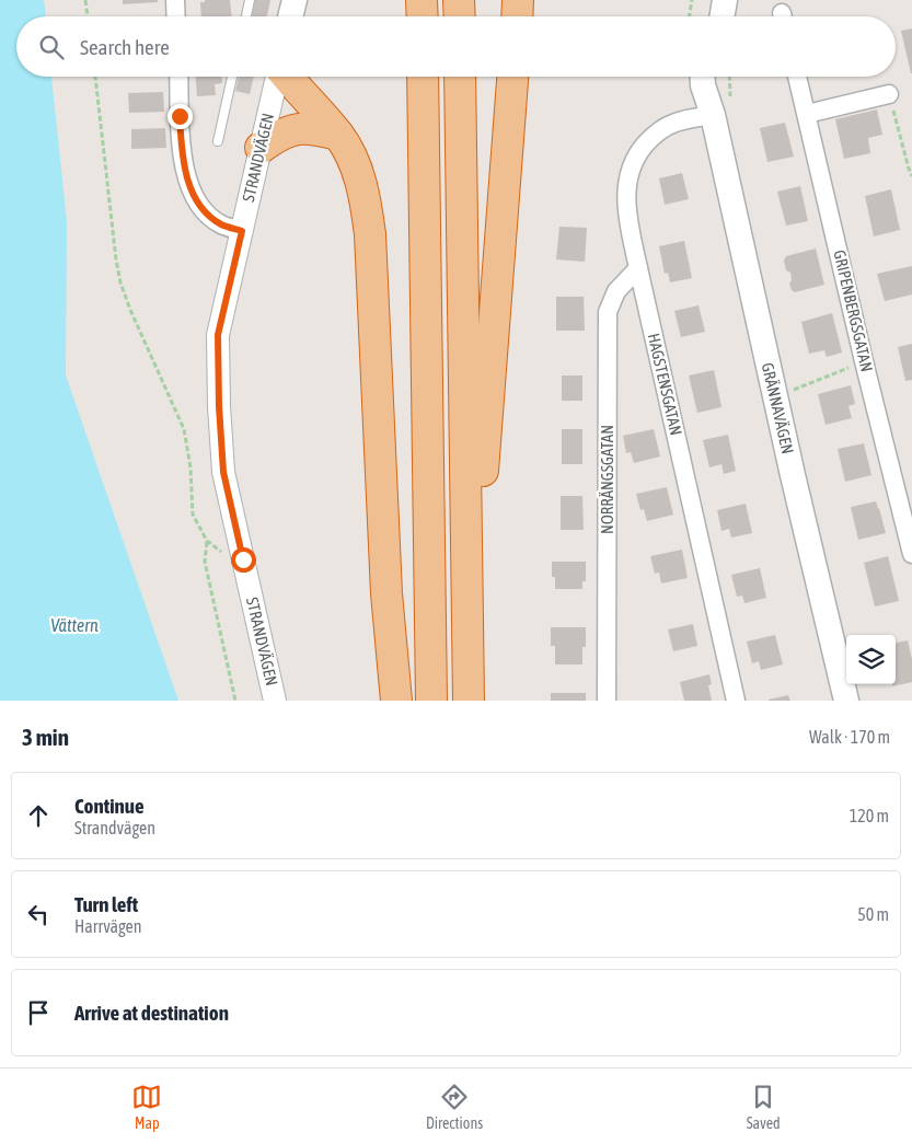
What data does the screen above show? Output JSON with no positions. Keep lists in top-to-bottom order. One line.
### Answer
{"streets":{"main road":["GRÄNNAVÄGEN"],"street":["STRANDVÄGEN","GRIPENBERGSGATAN","HAGSTENSGATAN","NORRÄNGSGATAN"]},"crossings":[["HAGSTENSGATAN","GRÄNNAVÄGEN"],["HAGSTENSGATAN","NORRÄNGSGATAN"]],"water":["Vättern"],"page":{"search":"Search here","heading":["3 min","Walk · 170 m"],"list":[["Continue","Strandvägen","120 m"],["Turn left","Harrvägen","50 m"],"Arrive at destination"],"nav":["Map","Directions","Saved"]}}
